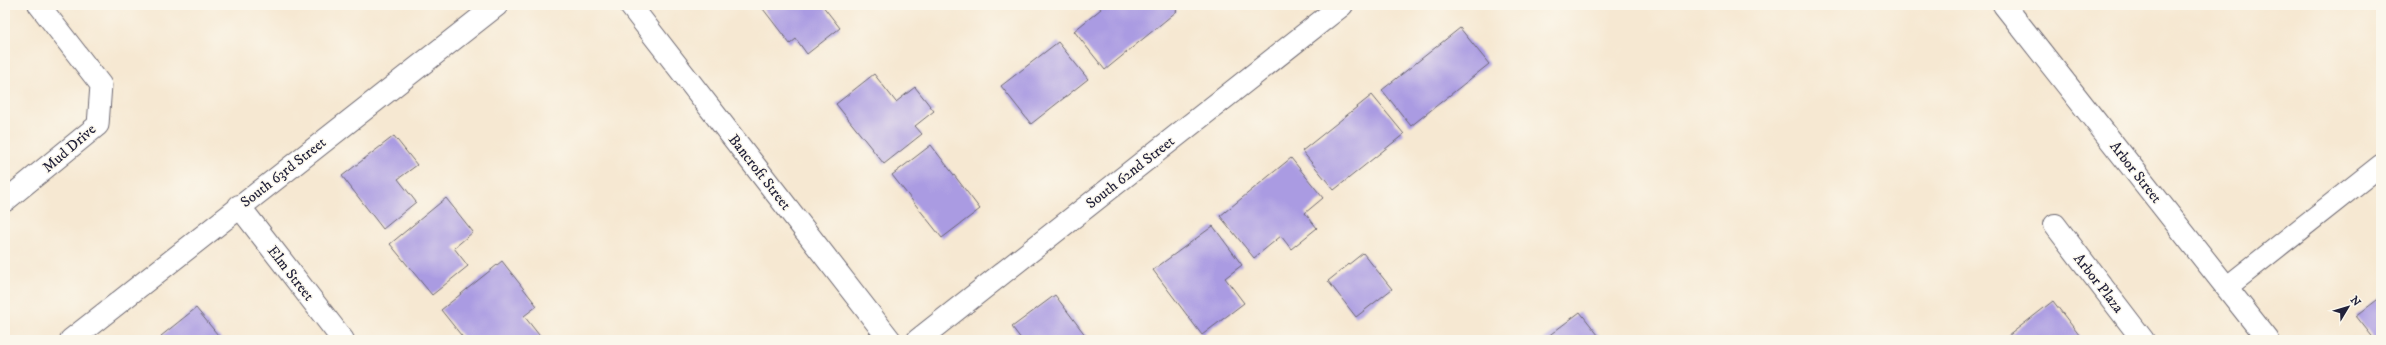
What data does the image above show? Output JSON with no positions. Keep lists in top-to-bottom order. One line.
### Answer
{"streets":{"street":["South 63rd Street","Bancroft Street","South 62nd Street","Arbor Street","Elm Street","Arbor Plaza"],"lane":["Mud Drive"]},"crossings":[["South 63rd Street","Elm Street"]],"north":"top right"}
